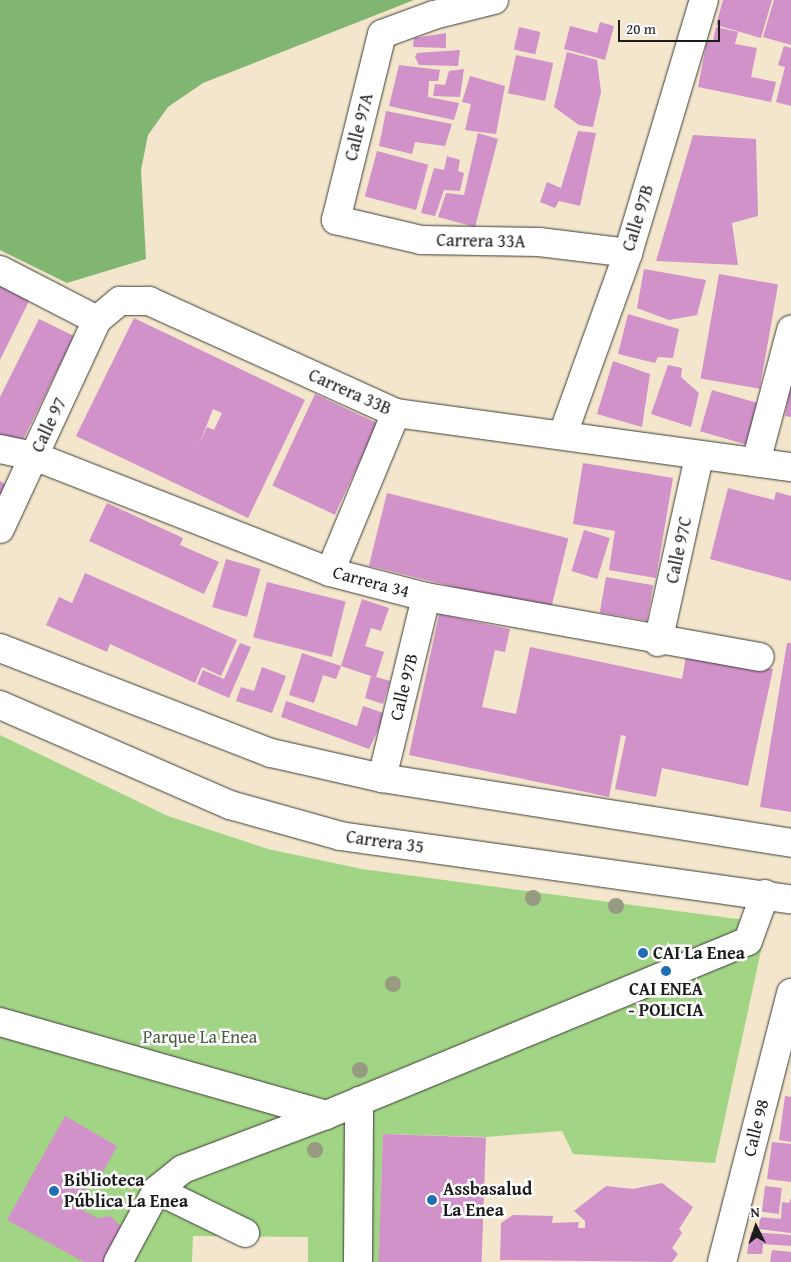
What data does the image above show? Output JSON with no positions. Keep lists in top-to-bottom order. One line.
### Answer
{"streets":{"street":["Calle 97A","Calle 97B","Carrera 33A","Carrera 33B","Calle 97","Calle 97C","Carrera 34","Carrera 35","Calle 98"]},"crossings":[["Calle 97A","Carrera 33A"],["Calle 97B","Carrera 33A"],["Calle 97B","Carrera 33B"],["Calle 97B","Carrera 34"],["Carrera 33B","Calle 97"],["Carrera 33B","Calle 97C"],["Calle 97","Carrera 34"],["Calle 97C","Carrera 34"]],"parks":["Parque La Enea"],"places":["CAI La Enea","CAI ENEA - POLICIA","Biblioteca Pública La Enea","Assbasalud La Enea"],"scale_bar":"20 m","north":"top"}
